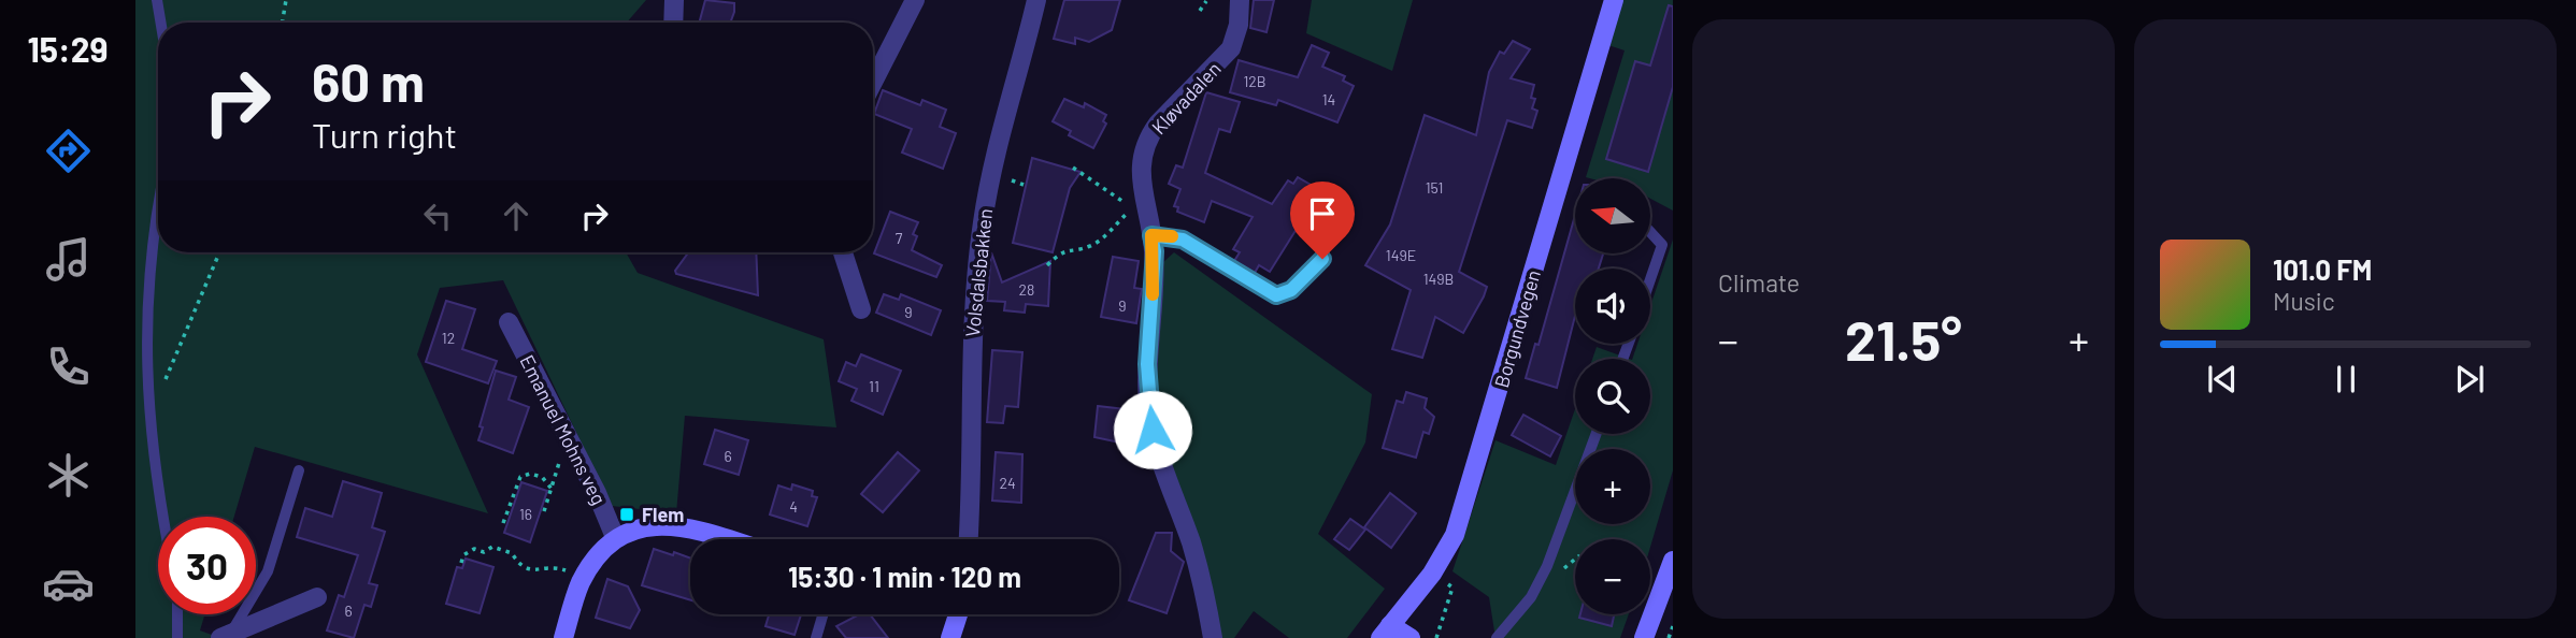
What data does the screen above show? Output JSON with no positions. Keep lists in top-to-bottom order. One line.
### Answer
{"streets":{"main road":["Borgundvegen"],"street":["Kløvadalen","Volsdalsbakken","Emanuel Mohns veg"]},"places":{"transit":["Flem"]},"house_numbers":["12B","14","151","7","149E","149B","28","9","9","12","11","6","24","4","16","6"],"north":"left","page":{"tabs":"15:29","tile":"Climate","turn":["60 m","Turn right"],"map_buttons":["+","−"],"song":["101.0 FM","Music"],"heat":["−","21.5°","+"],"limit":"30","trip":"15:30 · 1 min · 120 m"}}
